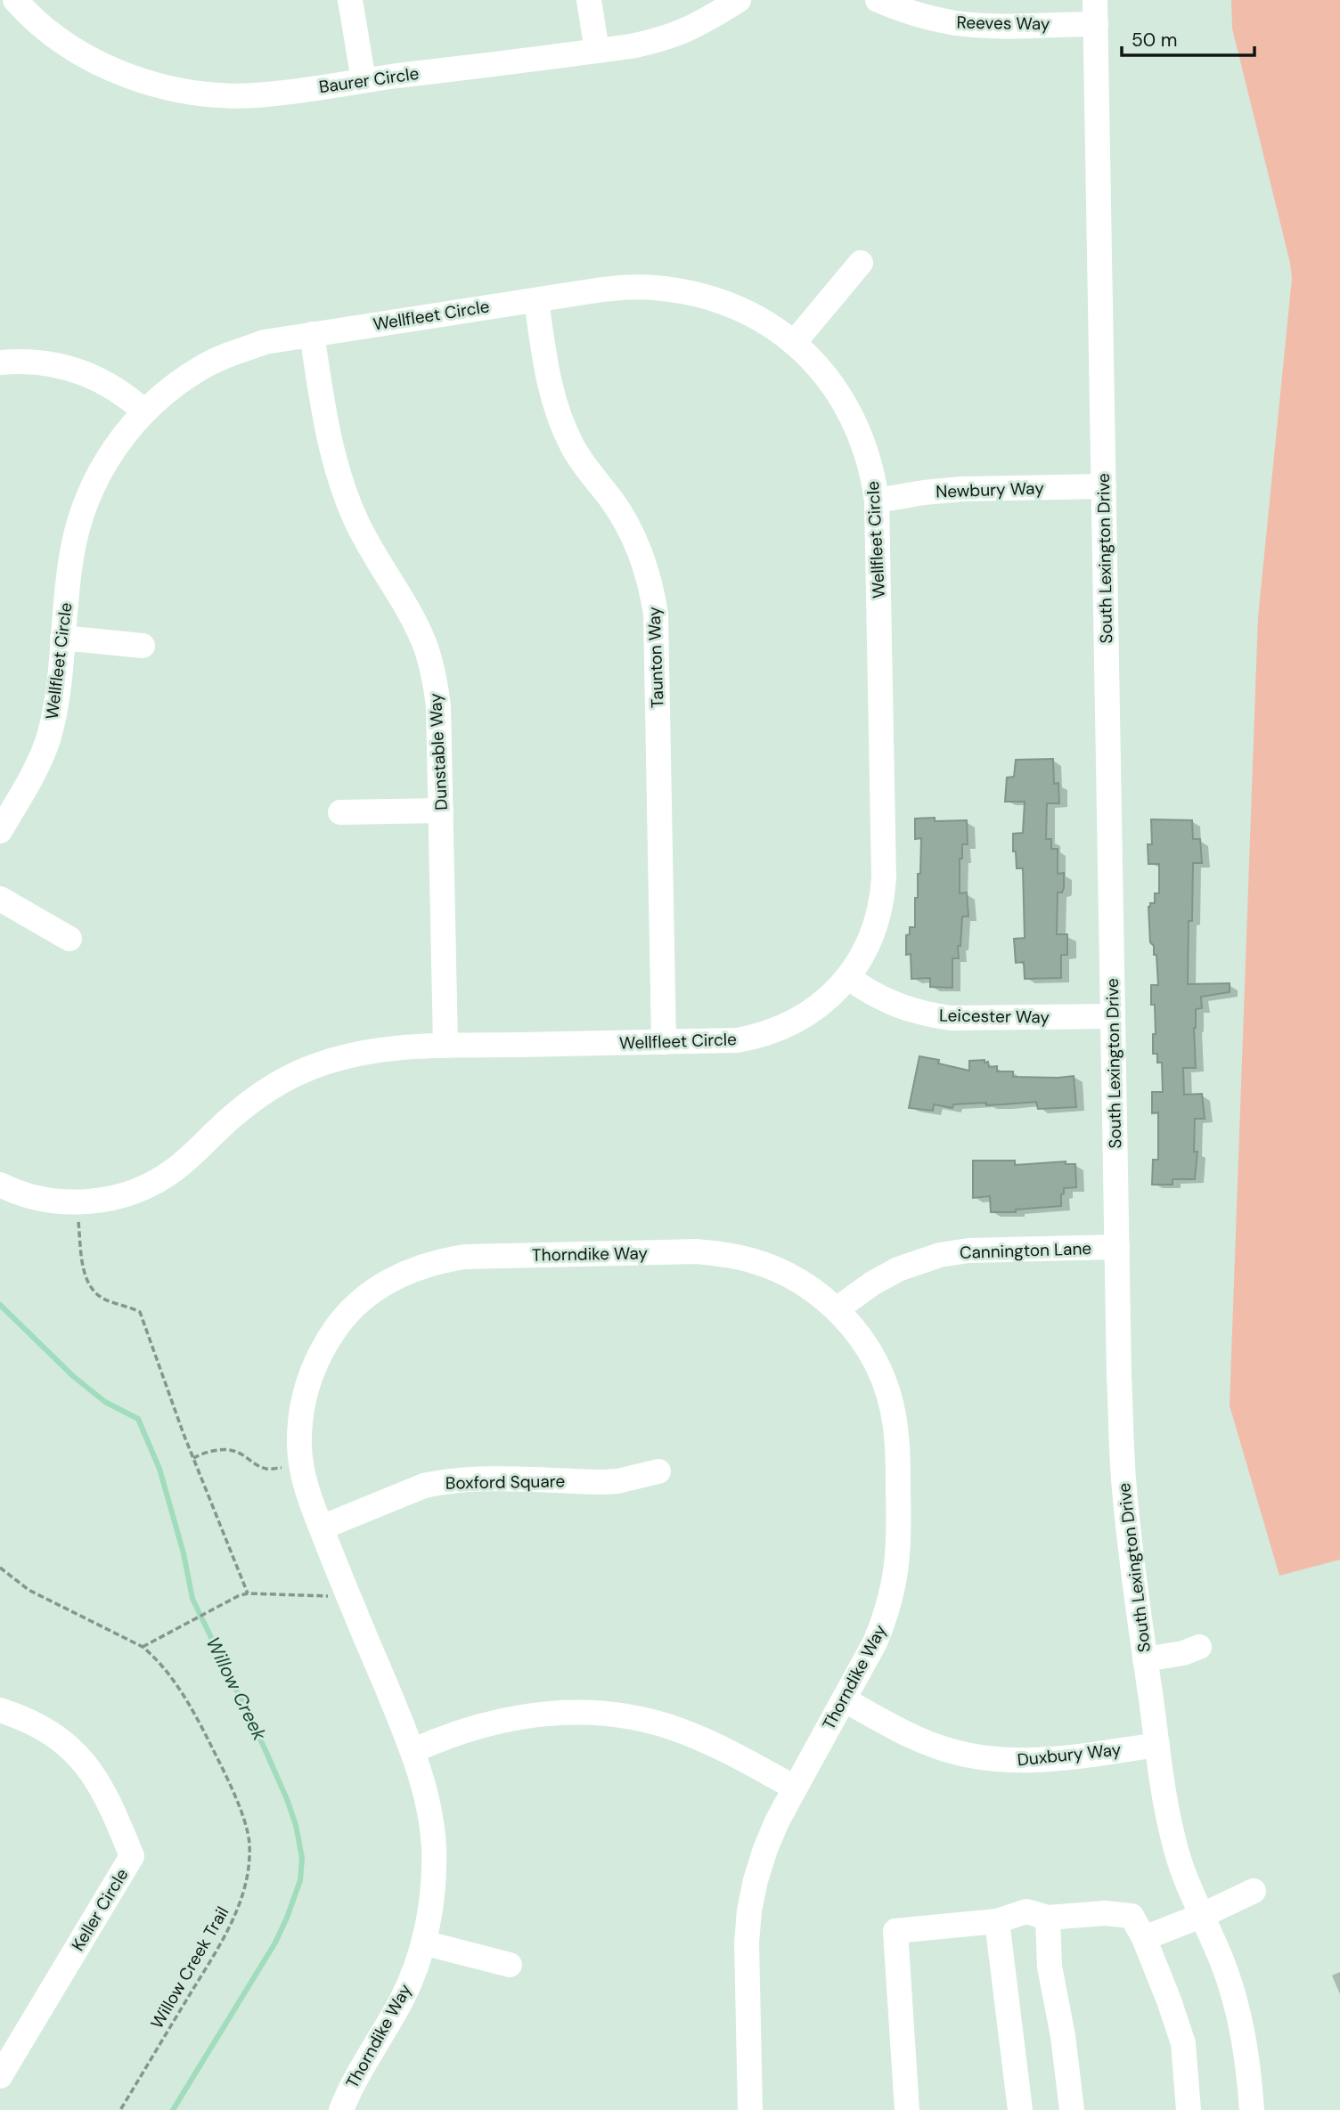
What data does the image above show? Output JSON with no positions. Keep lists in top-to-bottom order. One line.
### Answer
{"streets":{"street":["Reeves Way","Baurer Circle","Wellfleet Circle","Newbury Way","South Lexington Drive","Taunton Way","Dunstable Way","Leicester Way","Cannington Lane","Thorndike Way","Boxford Square","Duxbury Way","Keller Circle"],"path":["Willow Creek Trail"]},"crossings":[["Reeves Way","South Lexington Drive"],["Wellfleet Circle","Newbury Way"],["Wellfleet Circle","Taunton Way"],["Wellfleet Circle","Dunstable Way"],["Wellfleet Circle","Leicester Way"],["Newbury Way","South Lexington Drive"],["South Lexington Drive","Leicester Way"],["South Lexington Drive","Cannington Lane"],["South Lexington Drive","Duxbury Way"],["Cannington Lane","Thorndike Way"],["Thorndike Way","Boxford Square"],["Thorndike Way","Duxbury Way"]],"water":["Willow Creek"],"scale_bar":"50 m"}
